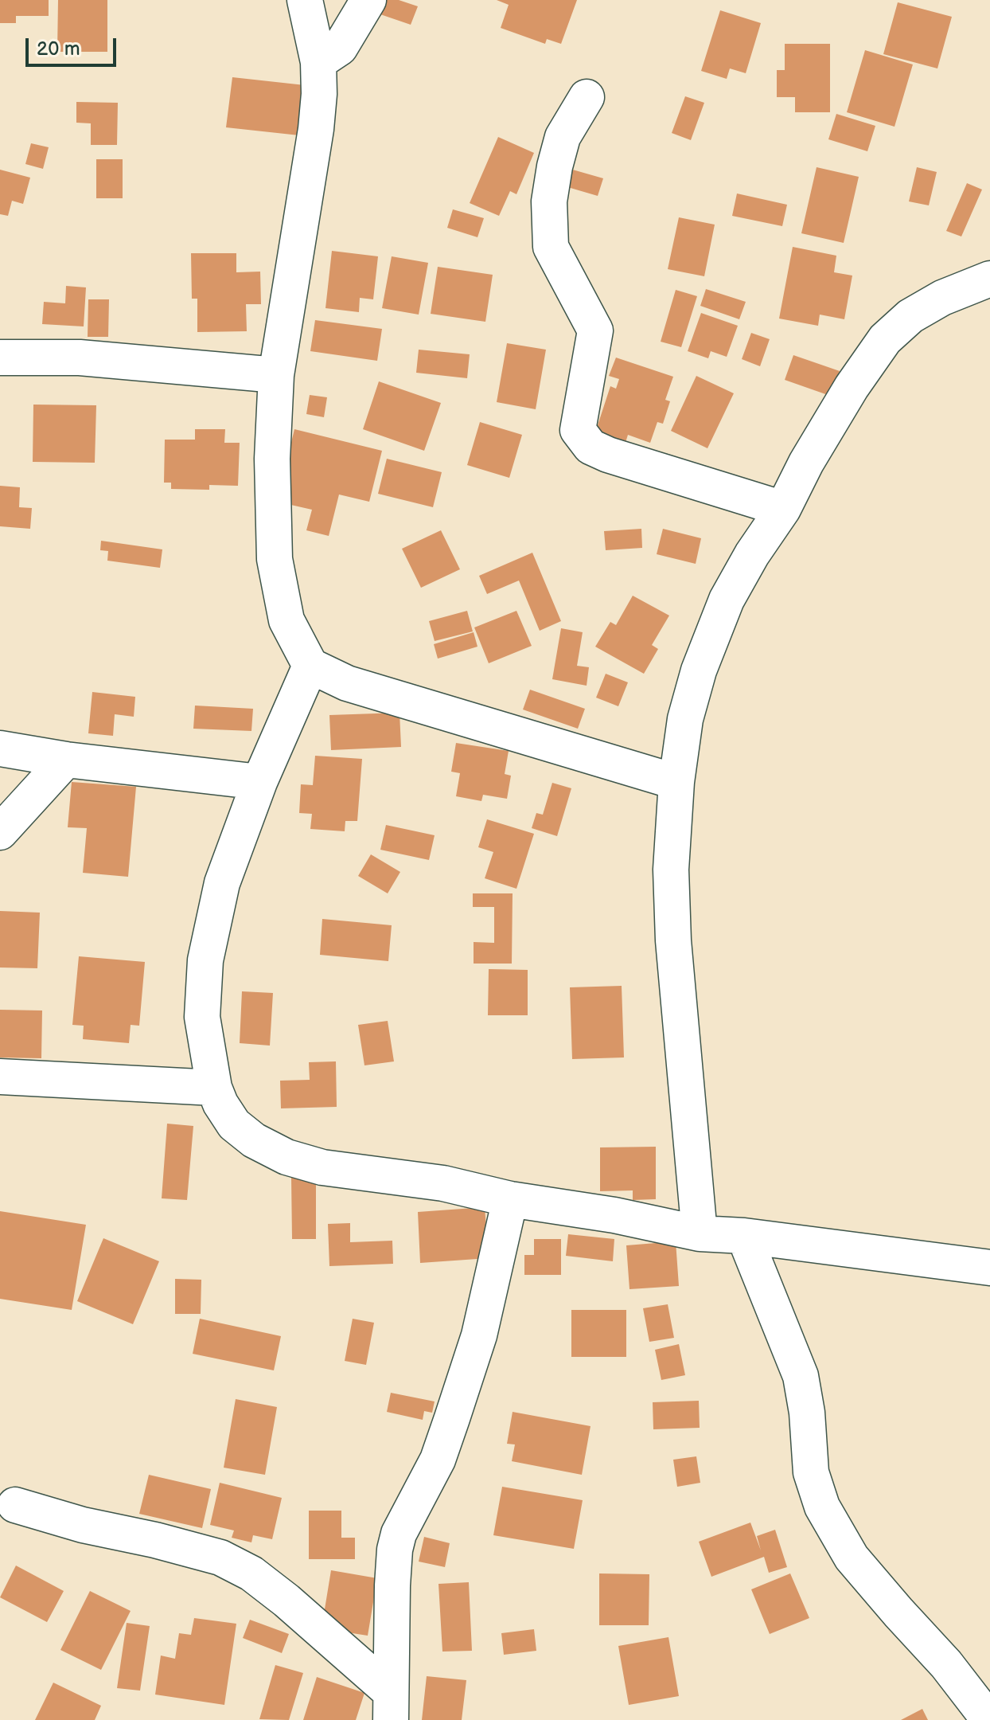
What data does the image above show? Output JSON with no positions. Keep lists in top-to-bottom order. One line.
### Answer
{"scale_bar":"20 m"}
